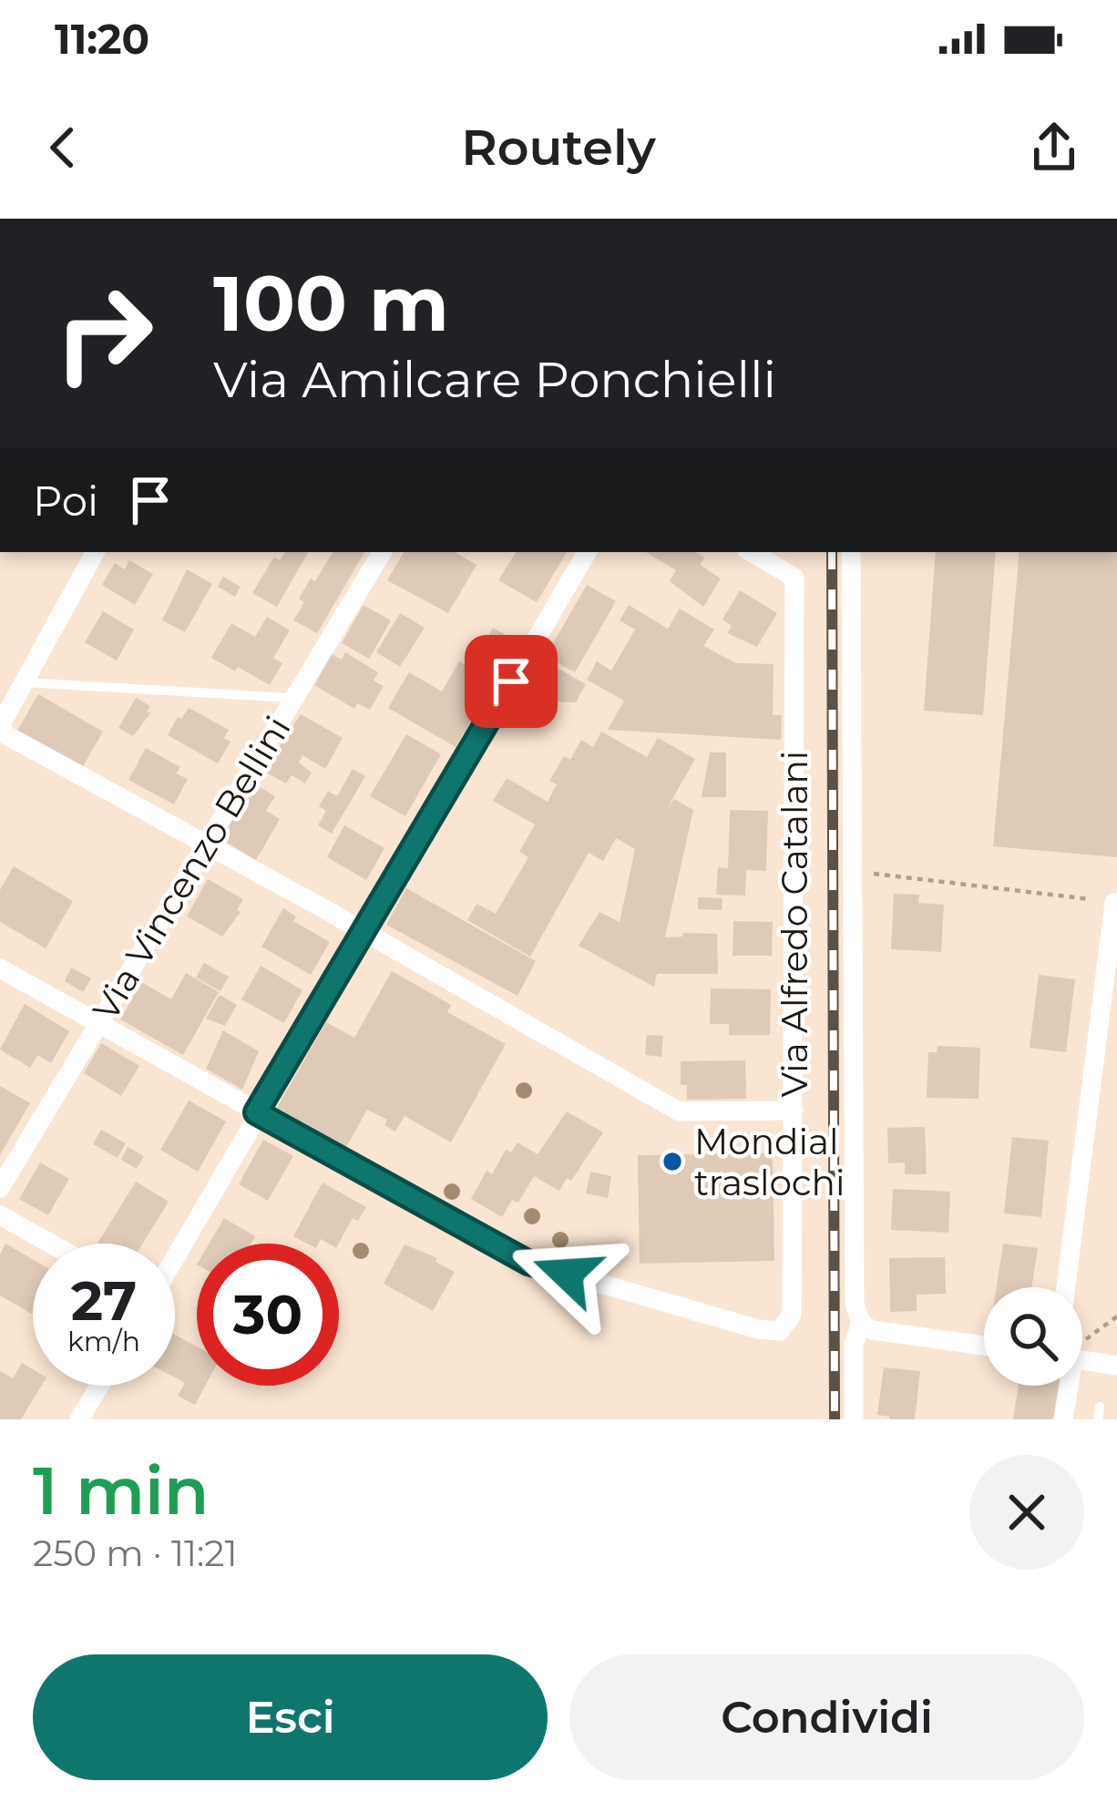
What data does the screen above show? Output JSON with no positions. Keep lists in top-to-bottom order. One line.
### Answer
{"streets":{"street":["Via Vincenzo Bellini","Via Alfredo Catalani"]},"places":["Mondial traslochi"],"page":{"status":"11:20","header":"Routely","turn":["100 m","Via Amilcare Ponchielli"],"then":"Poi","speed":"27 km/h","limit":"30","heading":["1 min","250 m · 11:21"],"buttons":["Esci","Condividi"]}}
